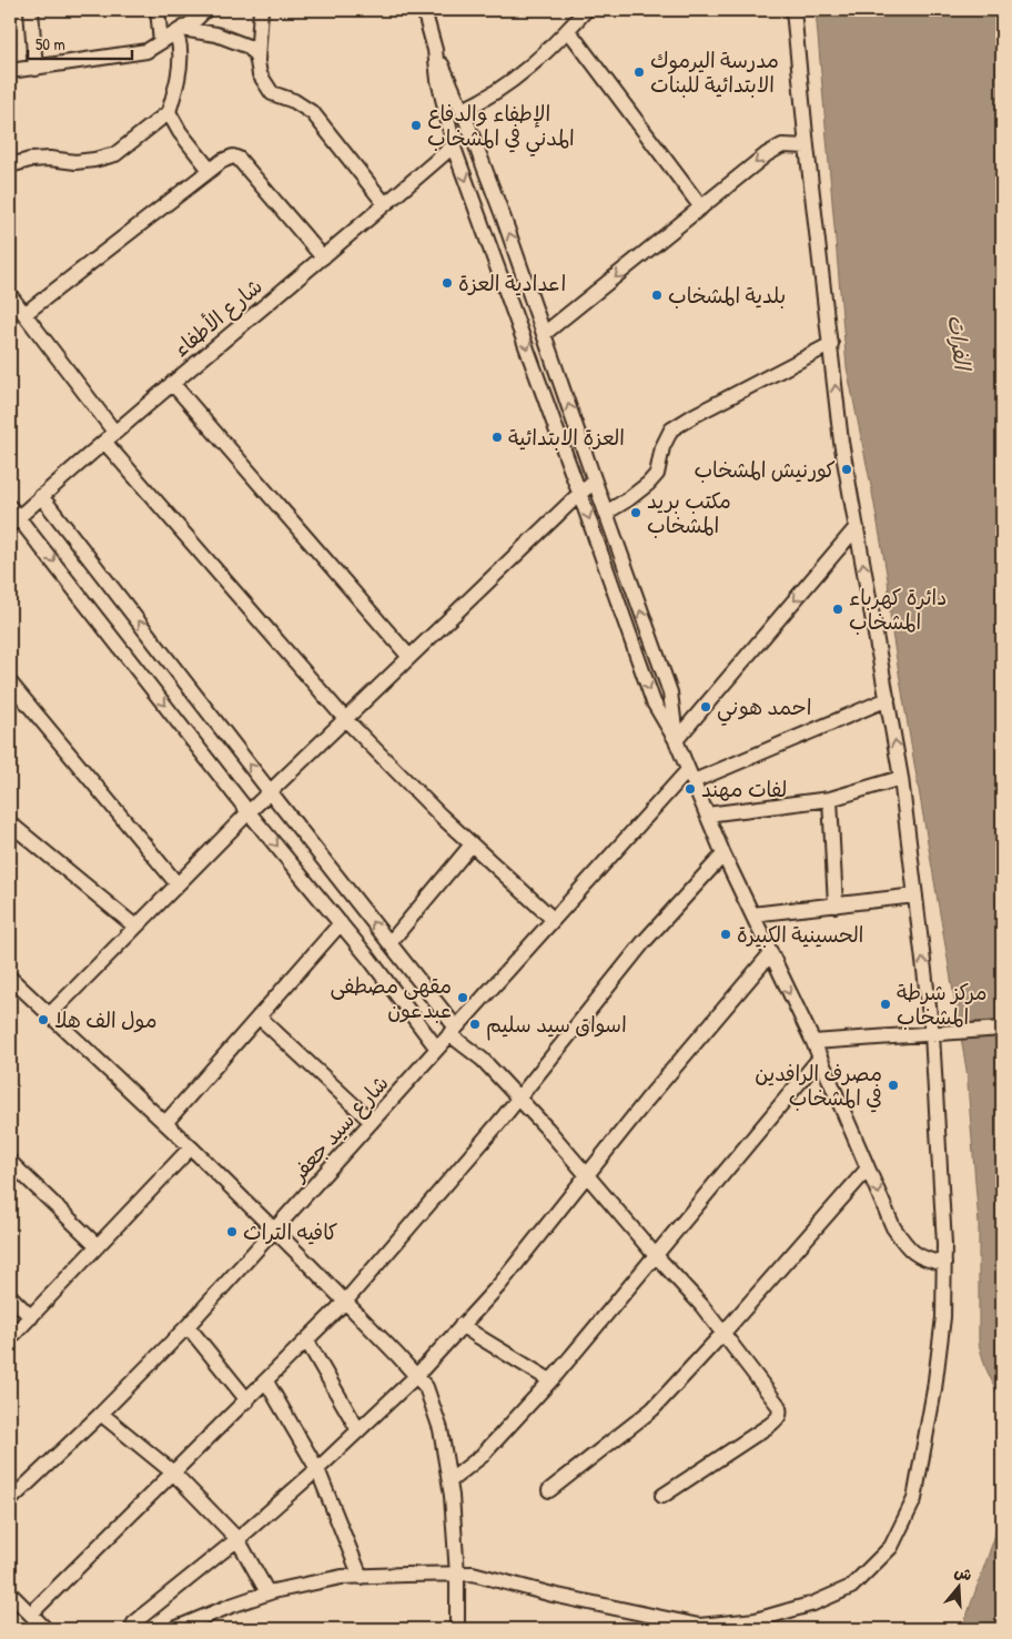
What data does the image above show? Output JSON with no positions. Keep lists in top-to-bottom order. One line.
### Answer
{"streets":{"street":["شارع الأطفاء","شارع سيد جعفر"]},"water":["الفرات"],"places":["مدرسة اليرموك الابتدائية للبنات","الإطفاء والدفاع المدني في المشخاب","اعدادية العزة","بلدية المشخاب","العزة الابتدائية","كورنيش المشخاب","مكتب بريد المشخاب","دائرة كهرباء المشخاب","احمد هوني","لفات مهند","الحسينية الكبيرة","مقهى مصطفى عبدعون","مركز شرطة المشخاب","مول الف هلا","اسواق سيد سليم","مصرف الرافدين في المشخاب","كافيه التراث"],"scale_bar":"50 m","north":"top"}
